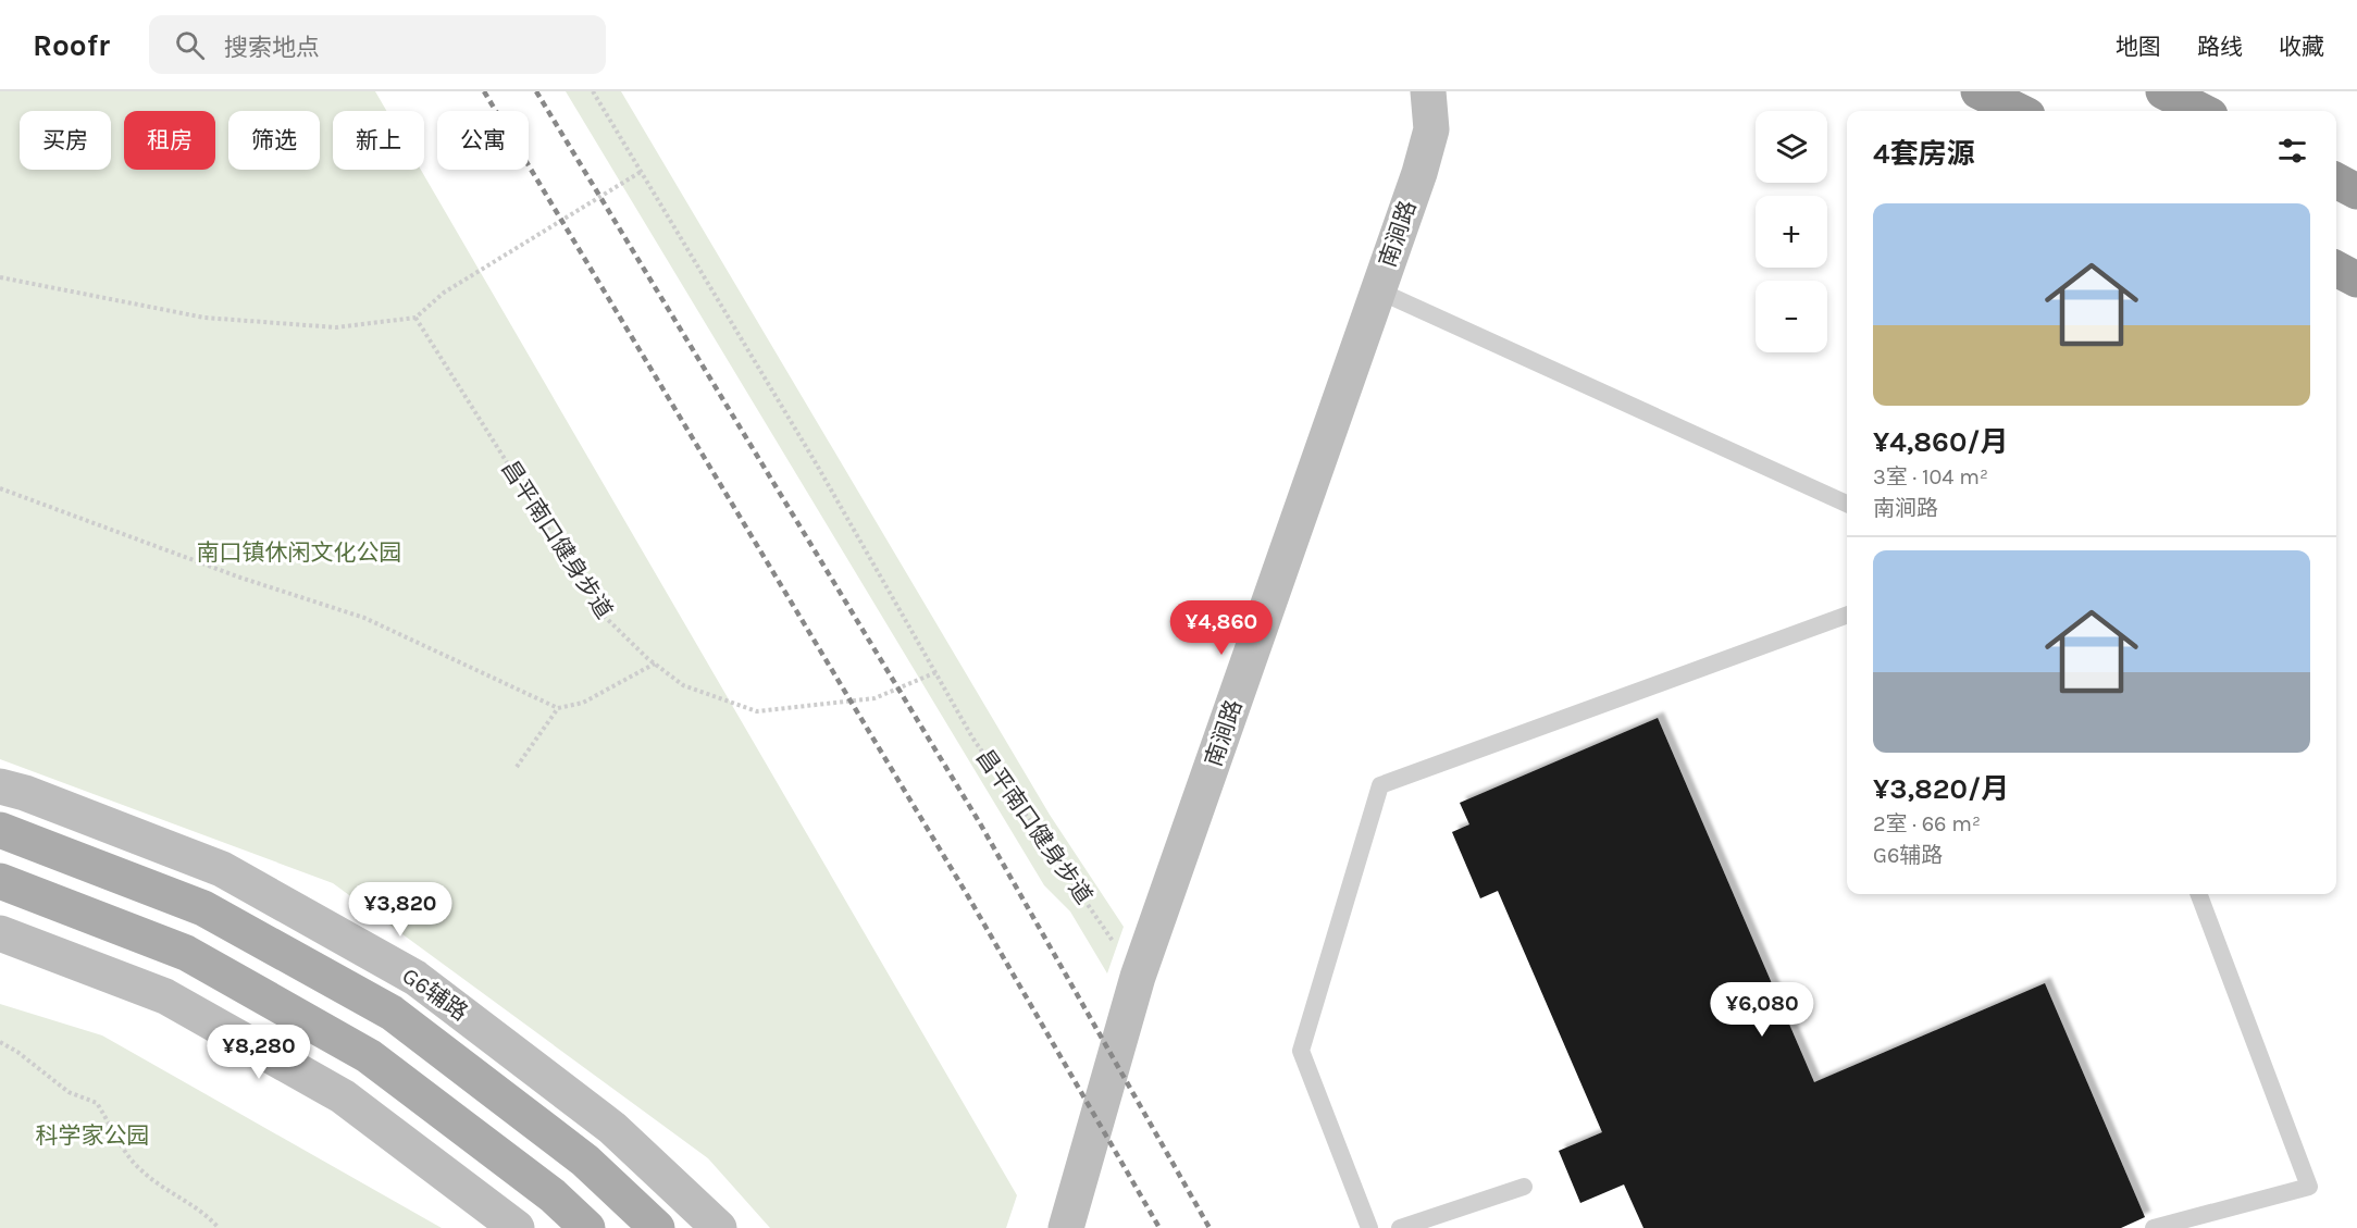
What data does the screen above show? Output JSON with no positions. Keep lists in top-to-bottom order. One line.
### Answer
{"streets":{"main road":["G6辅路"],"street":["南涧路"],"path":["昌平南口健身步道"]},"crossings":[["南涧路","昌平南口健身步道"]],"parks":["南口镇休闲文化公园","科学家公园"],"page":{"header":"Roofr","search":"搜索地点","nav":["地图","路线","收藏"],"map_buttons":["+","−"],"chip":["买房","租房","筛选","新上","公寓"],"heading":"4套房源","list":[{"name":"¥4,860/月","note":"3室 · 104 m² · 南涧路"},{"name":"¥3,820/月","note":"2室 · 66 m² · G6辅路"}],"price":["¥4,860","¥3,820","¥6,080","¥8,280"]}}
